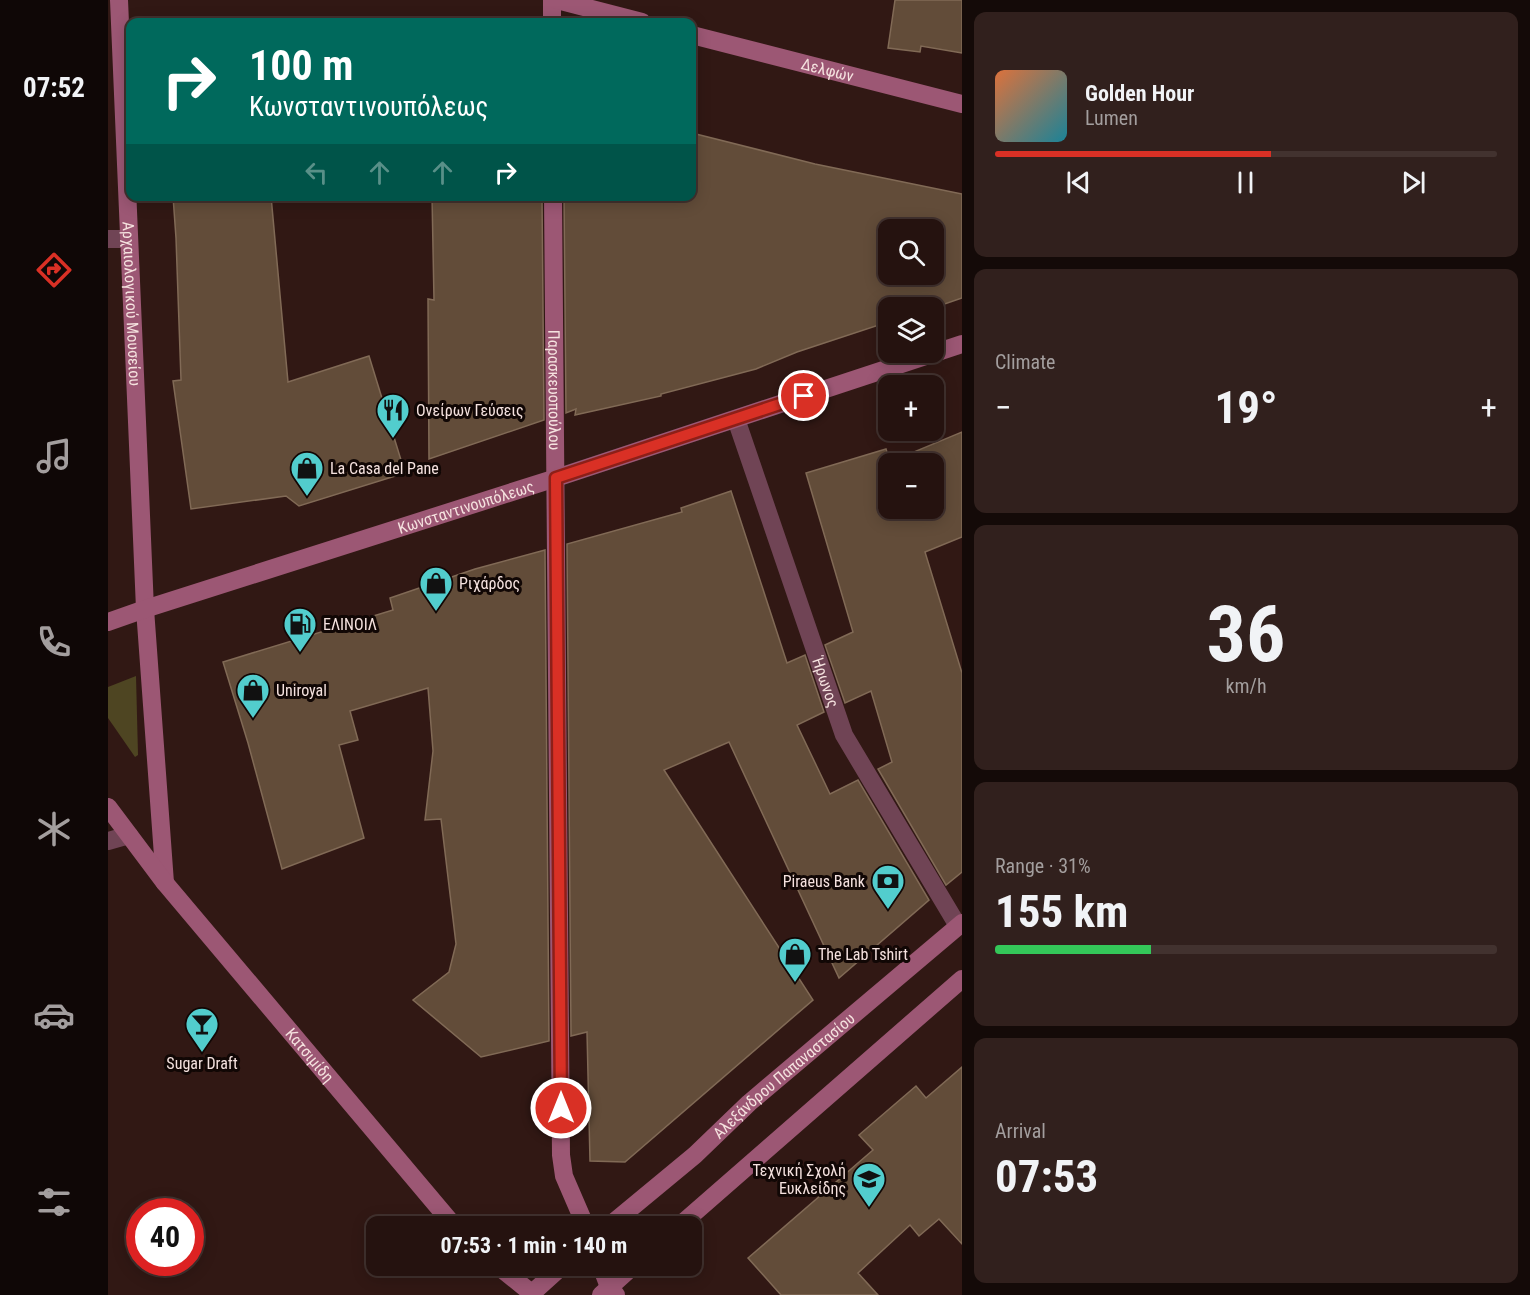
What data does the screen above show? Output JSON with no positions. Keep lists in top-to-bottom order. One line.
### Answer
{"streets":{"street":["Δελφών","Αρχαιολογικού Μουσείου","Παρασκευοπούλου","Κωνσταντινουπόλεως","Ήρωνος","Κατσιμίδη","Αλεξάνδρου Παπαναστασίου"]},"crossings":[["Αρχαιολογικού Μουσείου","Κωνσταντινουπόλεως"],["Παρασκευοπούλου","Κωνσταντινουπόλεως"],["Κωνσταντινουπόλεως","Ήρωνος"],["Ήρωνος","Αλεξάνδρου Παπαναστασίου"]],"places":{"restaurant":["Ονείρων Γεύσεις"],"shop":["La Casa del Pane","Ριχάρδος","Uniroyal","The Lab Tshirt"],"fuel station":["ΕΛΙΝΟΙΛ"],"bank":["Piraeus Bank"],"bar":["Sugar Draft"],"school or university":["Τεχνική Σχολή Ευκλείδης"]},"page":{"tabs":"07:52","turn":["100 m","Κωνσταντινουπόλεως"],"song":["Golden Hour","Lumen"],"map_buttons":["+","−"],"tile":["Climate",["36","km/h"],["Range · 31%","155 km"],["Arrival","07:53"]],"heat":["−","19°","+"],"limit":"40","trip":"07:53 · 1 min · 140 m"}}
